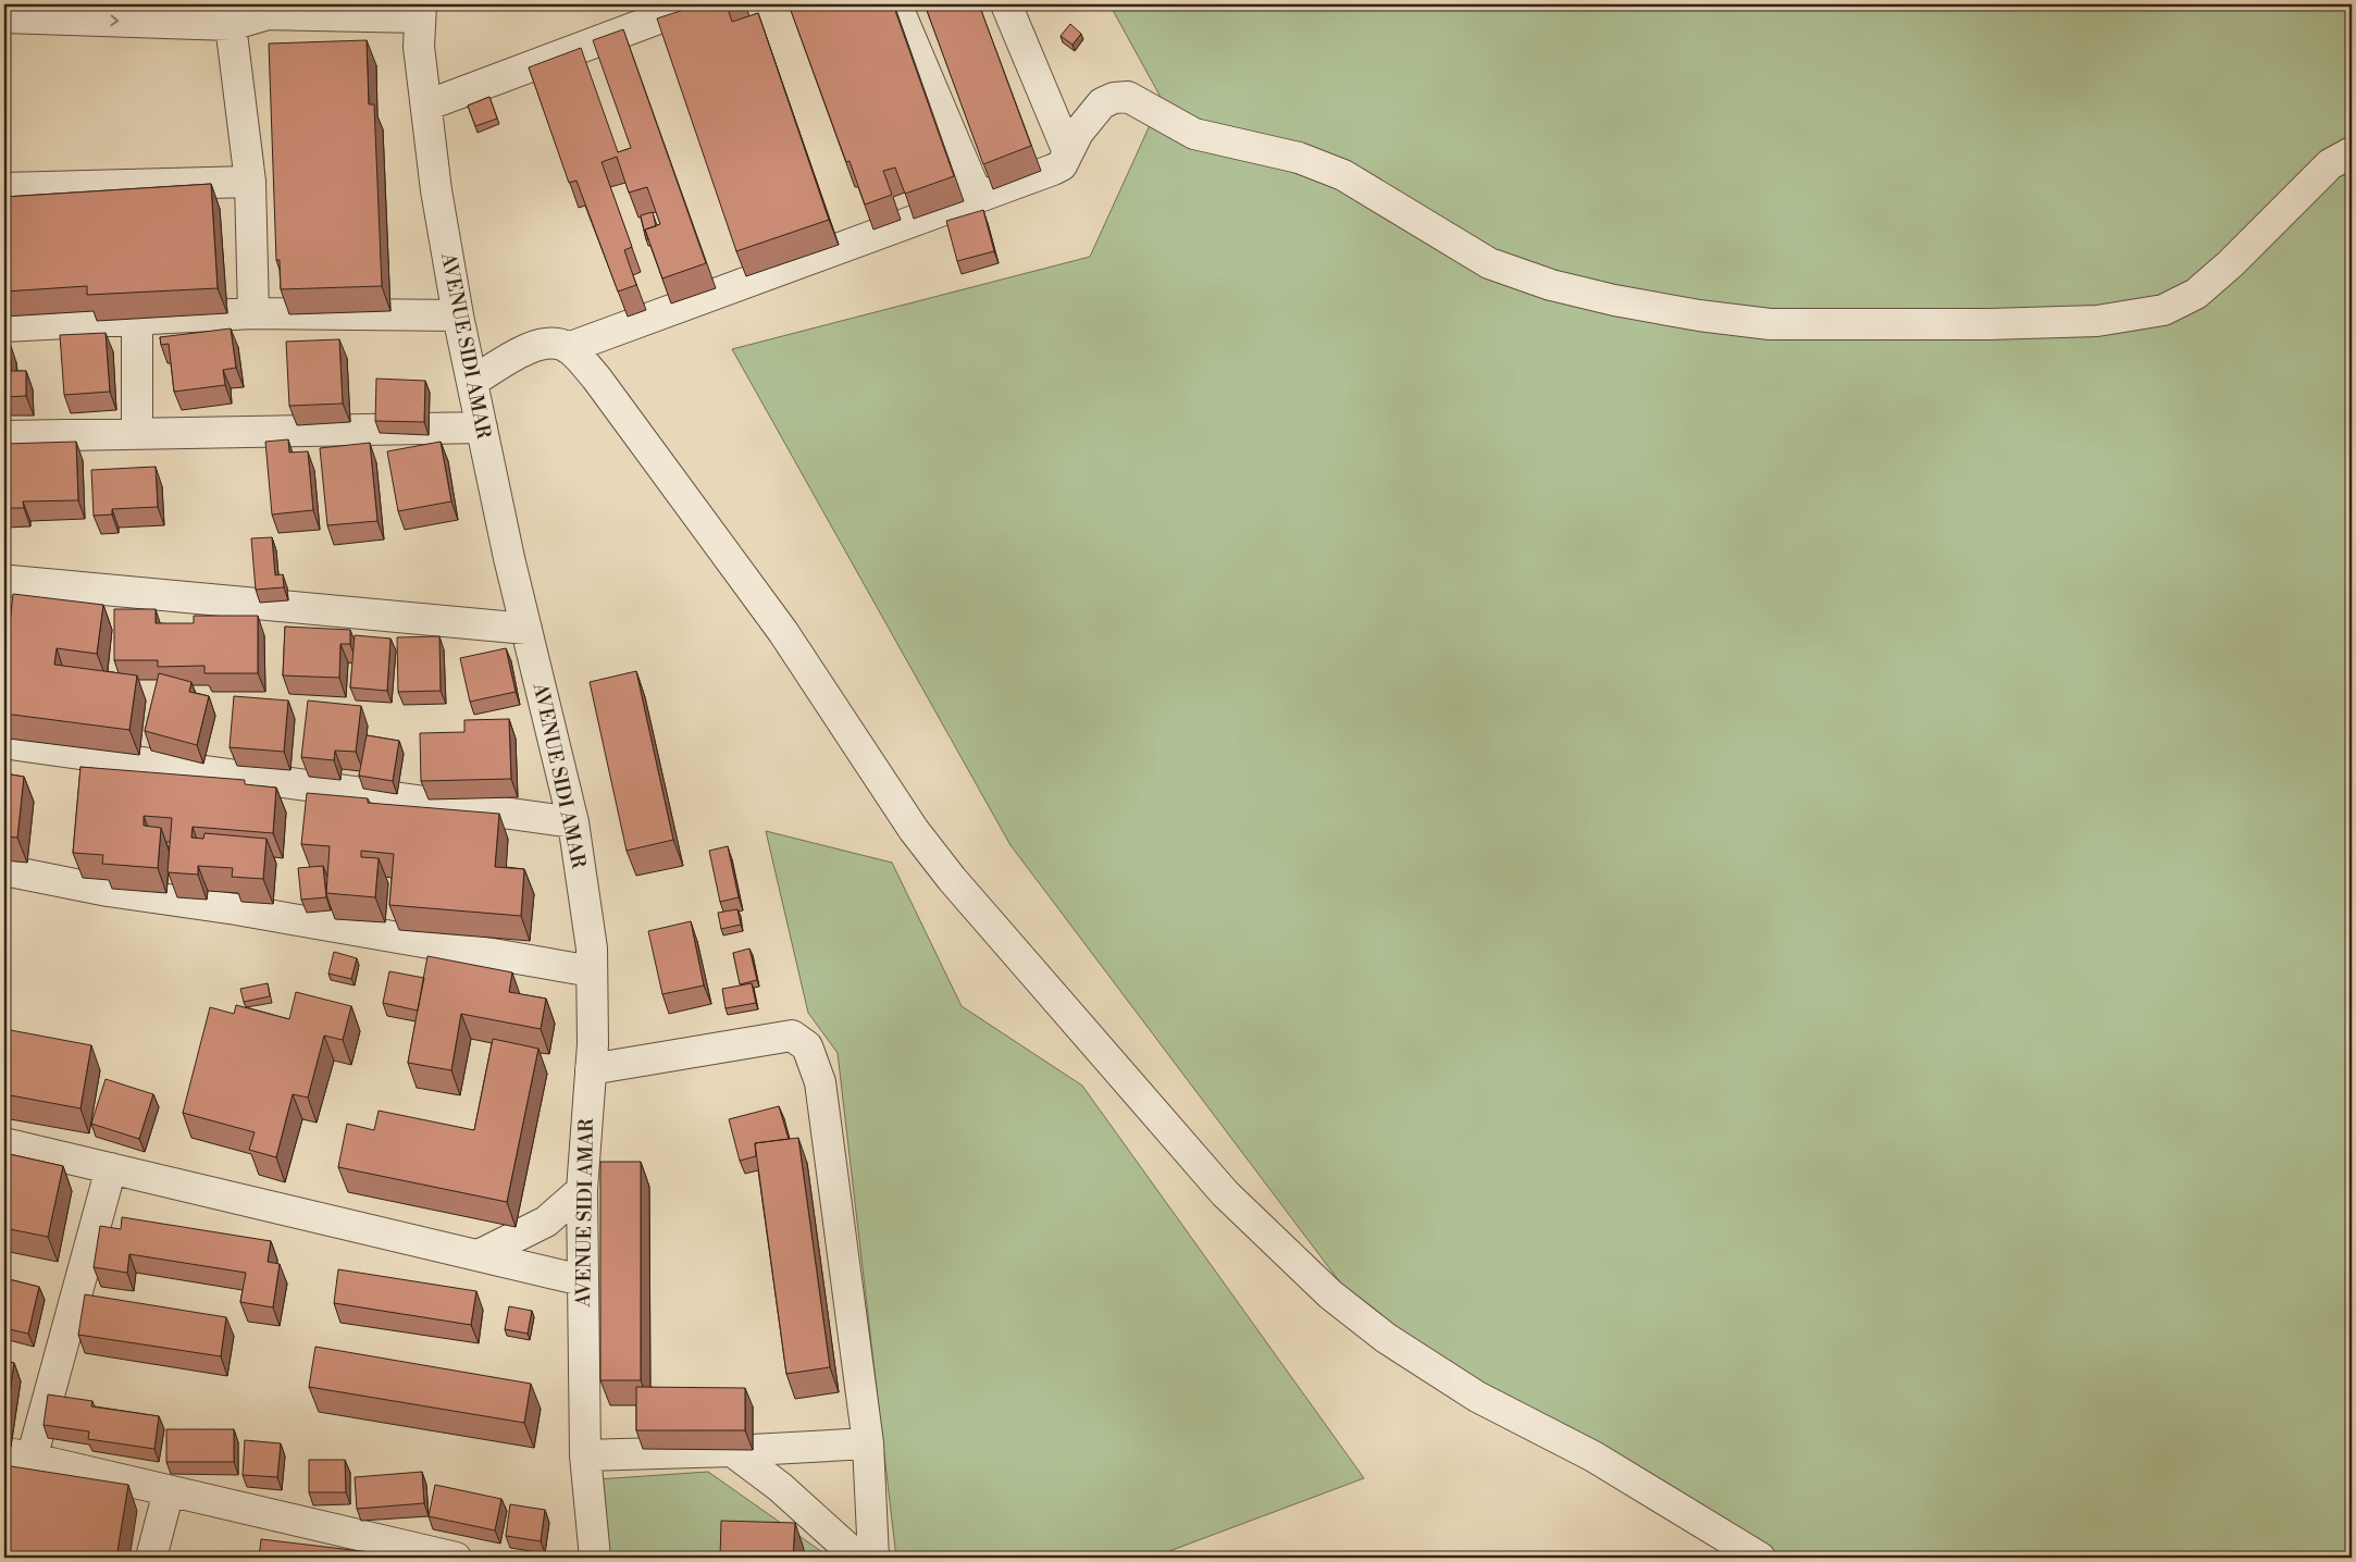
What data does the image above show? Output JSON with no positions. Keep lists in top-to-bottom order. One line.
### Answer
{"streets":{"street":["AVENUE SIDI AMAR"]}}
